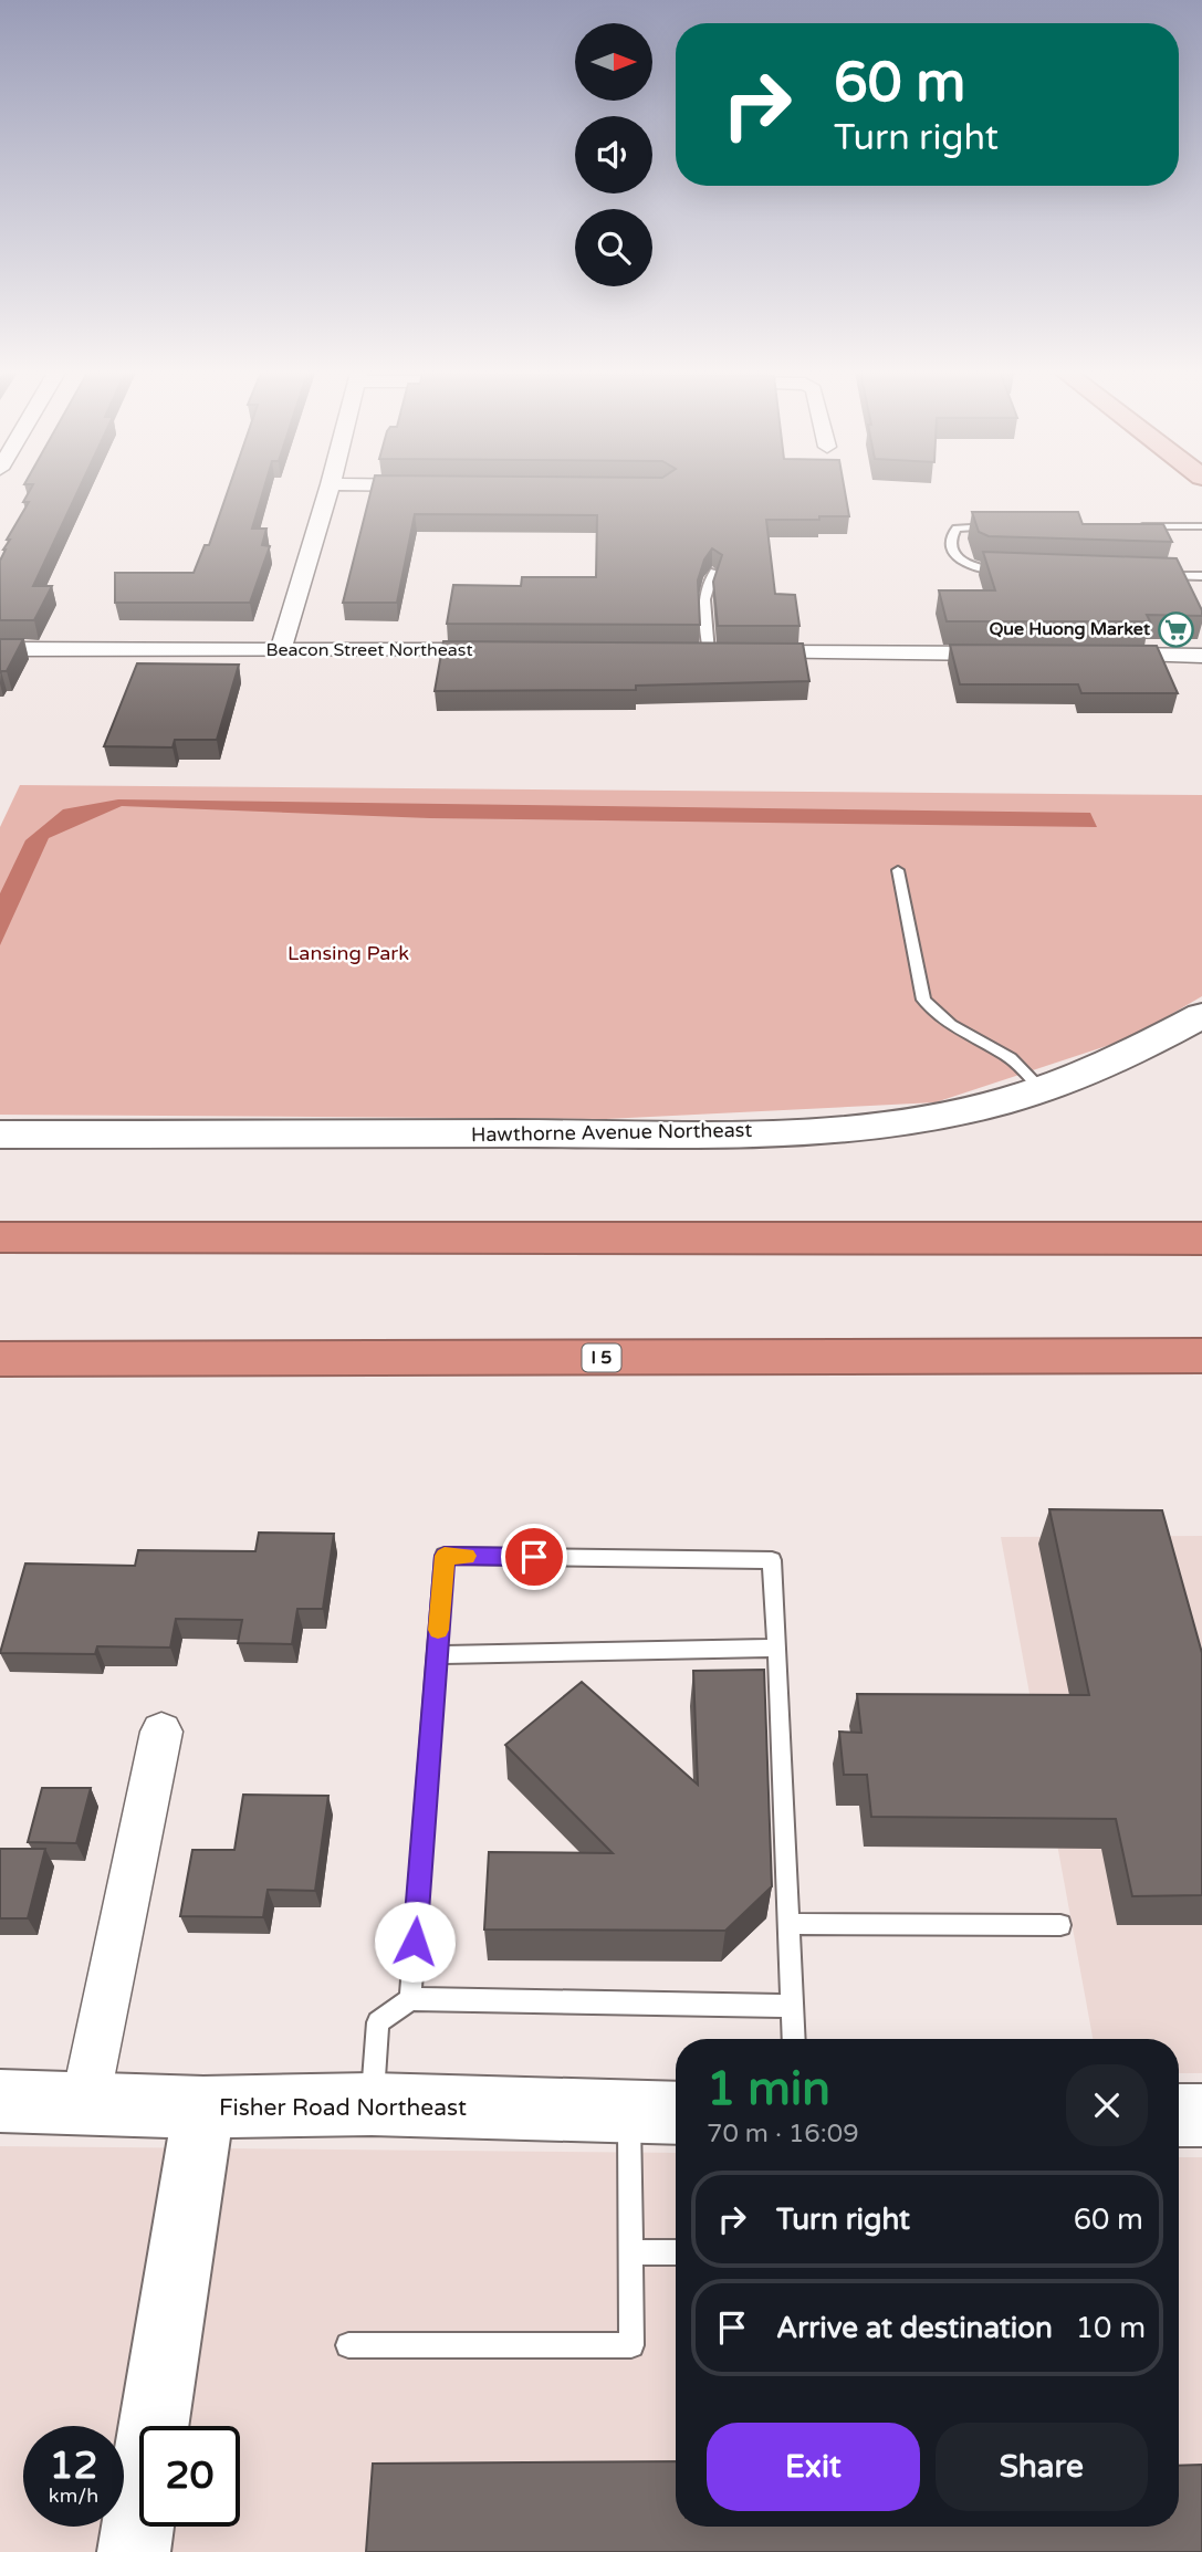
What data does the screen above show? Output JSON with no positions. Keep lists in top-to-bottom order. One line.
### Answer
{"streets":{"highway":["I 5"],"main road":["Hawthorne Avenue Northeast","Fisher Road Northeast"],"street":["Beacon Street Northeast"]},"parks":["Lansing Park"],"places":{"supermarket":["Que Huong Market"]},"north":"right","page":{"turn":["60 m","Turn right"],"heading":["1 min","70 m · 16:09"],"list":[{"name":"Turn right","value":"60 m"},{"name":"Arrive at destination","value":"10 m"}],"buttons":["Exit","Share"],"speed":"12 km/h","limit":"20"}}
